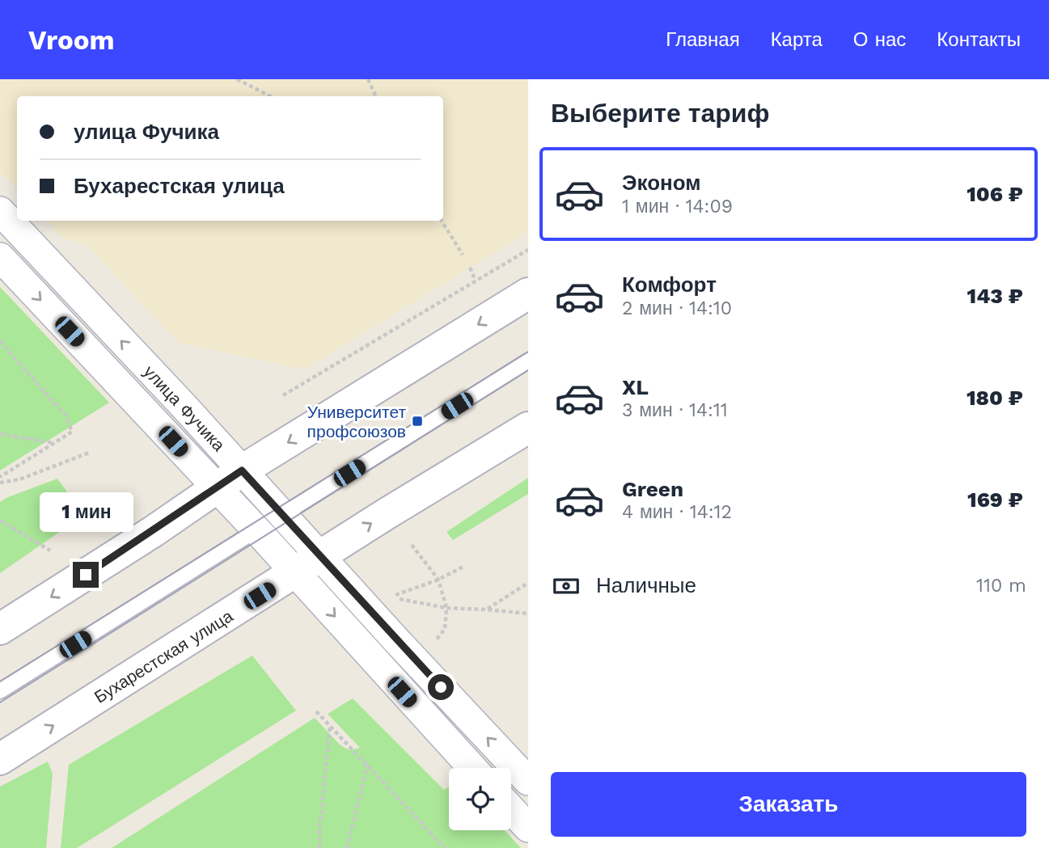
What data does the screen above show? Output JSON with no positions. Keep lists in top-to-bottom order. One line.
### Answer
{"streets":{"main road":["Бухарестская улица"],"street":["улица Фучика"]},"crossings":[["улица Фучика","Бухарестская улица"]],"places":{"transit":["Университет профсоюзов"]},"page":{"header":"Vroom","nav":["Главная","Карта","О нас","Контакты"],"heading":"Выберите тариф","banner":["улица Фучика","Бухарестская улица"],"list":[{"name":"Эконом","note":"1 мин · 14:09","value":"106 ₽"},{"name":"Комфорт","note":"2 мин · 14:10","value":"143 ₽"},{"name":"XL","note":"3 мин · 14:11","value":"180 ₽"},{"name":"Green","note":"4 мин · 14:12","value":"169 ₽"}],"bubble":"1 мин","pay":["Наличные","110 m"],"buttons":"Заказать"}}
